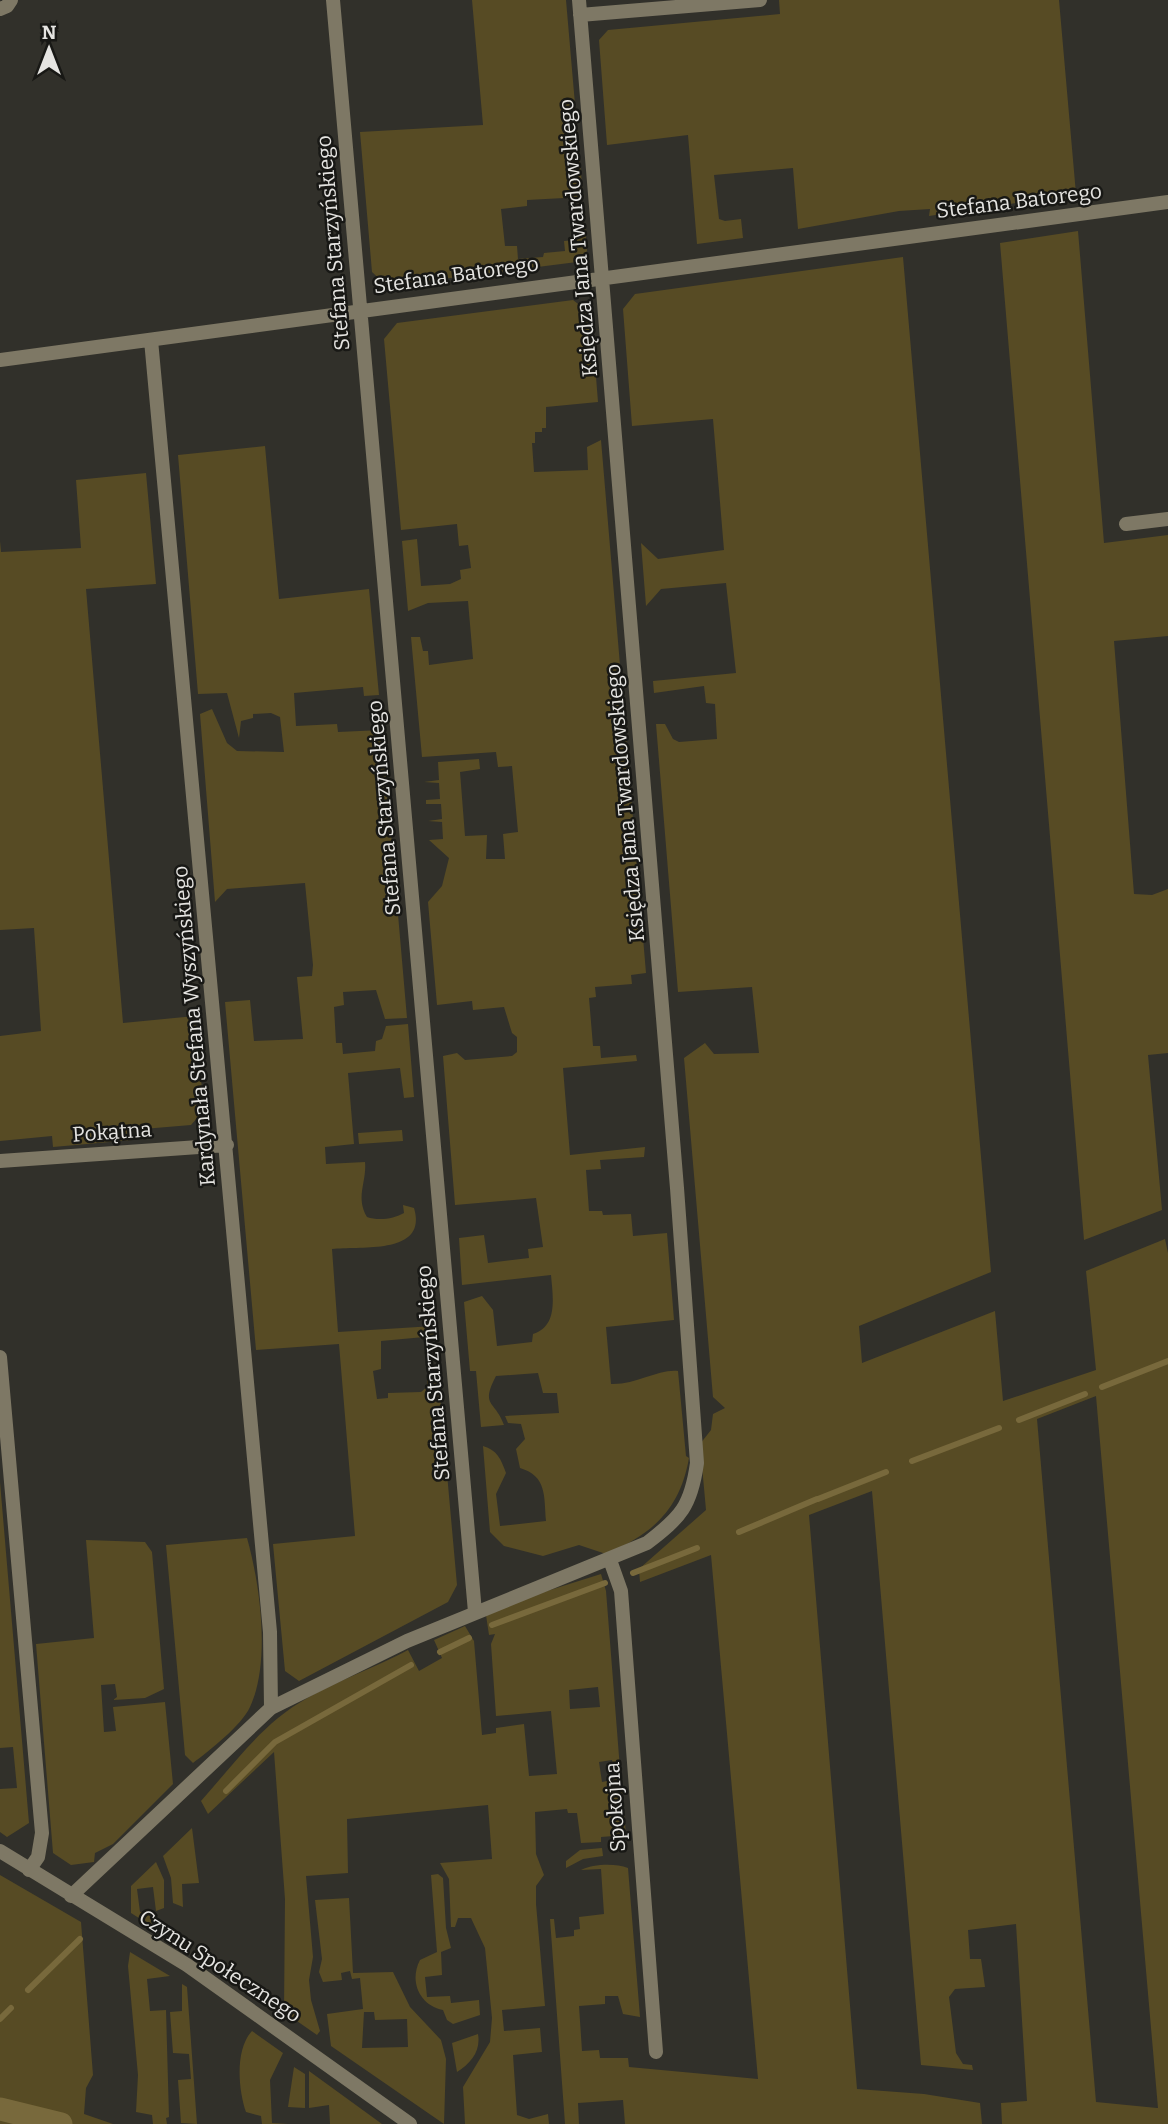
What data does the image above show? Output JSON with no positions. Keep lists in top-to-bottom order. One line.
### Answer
{"streets":{"street":["Stefana Batorego","Księdza Jana Twardowskiego","Stefana Starzyńskiego","Kardynała Stefana Wyszyńskiego","Pokątna","Spokojna","Czynu Społecznego"]},"crossings":[["Stefana Batorego","Księdza Jana Twardowskiego"],["Stefana Batorego","Stefana Starzyńskiego"],["Stefana Batorego","Kardynała Stefana Wyszyńskiego"],["Księdza Jana Twardowskiego","Spokojna"],["Kardynała Stefana Wyszyńskiego","Pokątna"]],"north":"top"}
